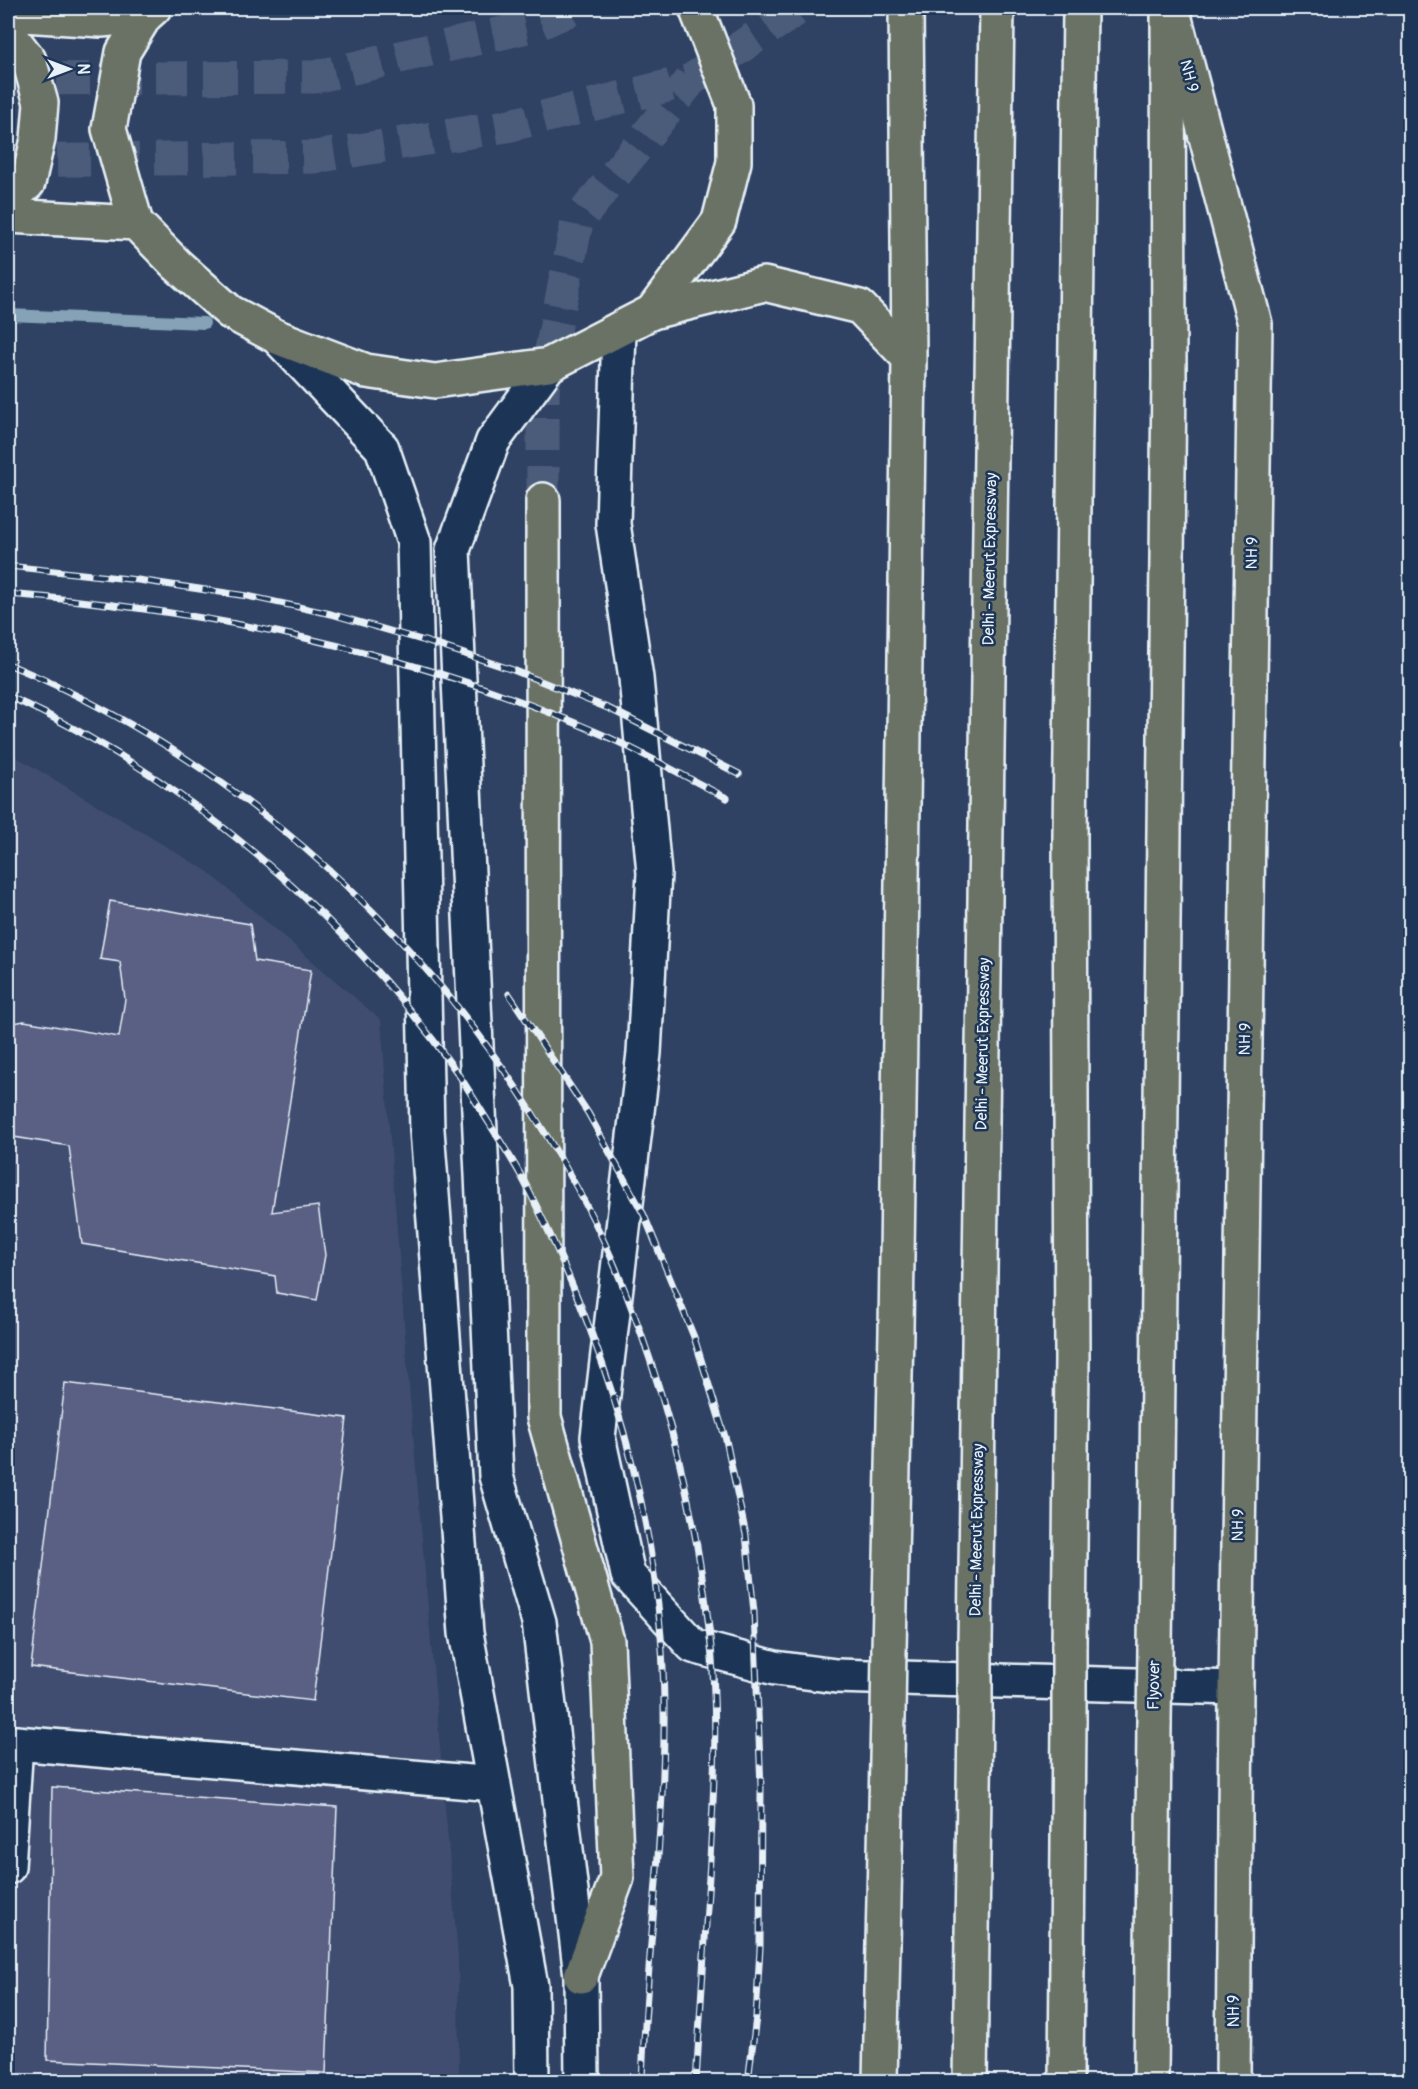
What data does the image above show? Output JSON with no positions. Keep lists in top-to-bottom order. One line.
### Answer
{"streets":{"main road":["NH 9","Delhi - Meerut Expressway","Flyover"]},"crossings":[["NH 9","Flyover"]],"north":"right"}
